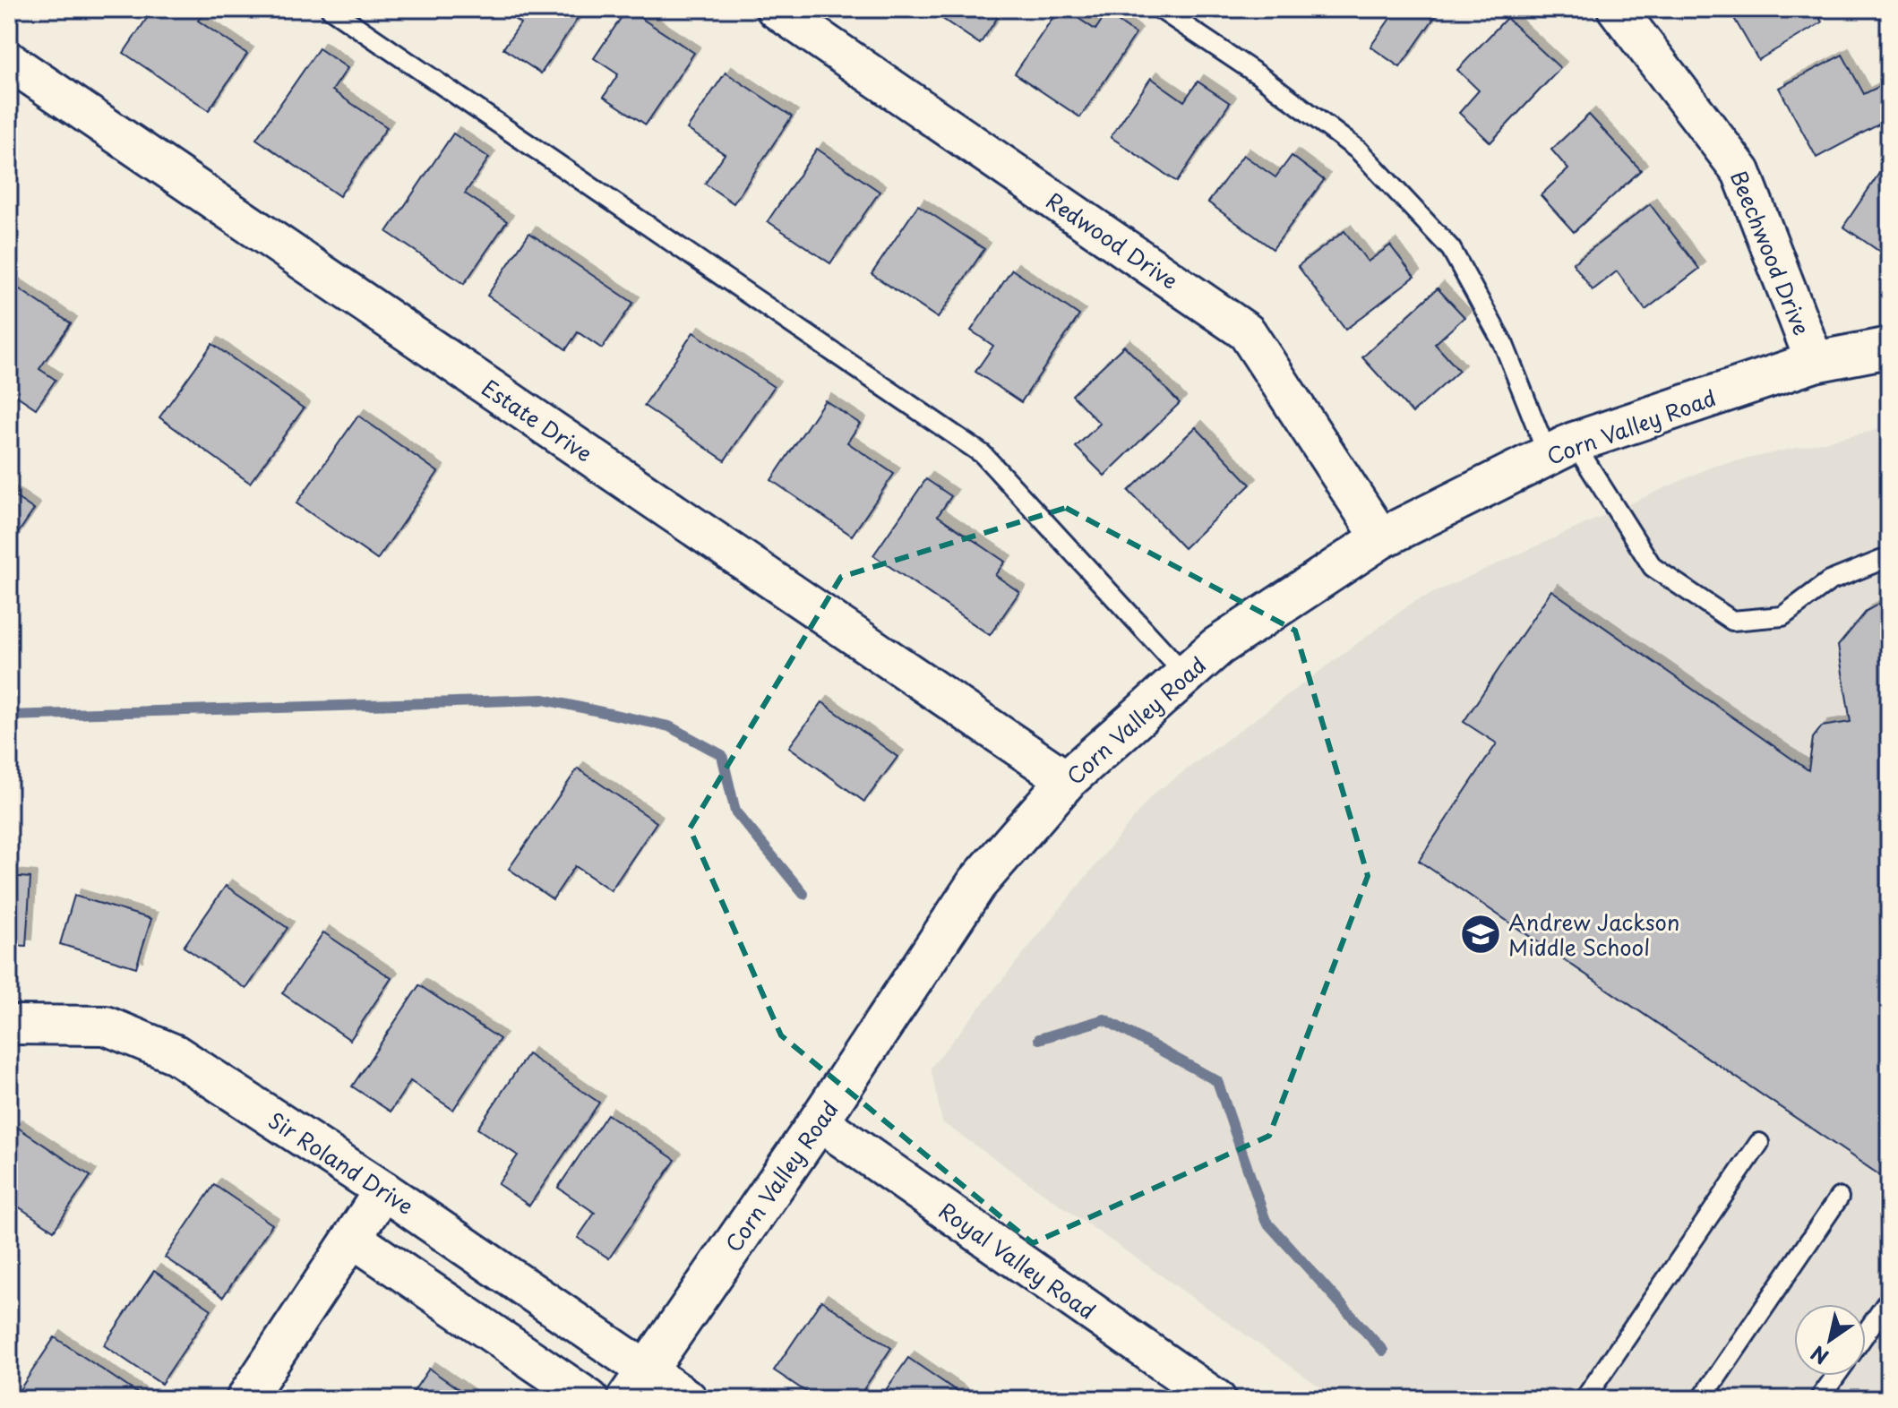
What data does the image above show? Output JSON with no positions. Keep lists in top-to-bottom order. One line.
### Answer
{"streets":{"main road":["Corn Valley Road"],"street":["Redwood Drive","Beechwood Drive","Estate Drive","Sir Roland Drive","Royal Valley Road"]},"crossings":[["Redwood Drive","Corn Valley Road"],["Beechwood Drive","Corn Valley Road"],["Estate Drive","Corn Valley Road"],["Corn Valley Road","Sir Roland Drive"],["Corn Valley Road","Royal Valley Road"]],"places":{"school or university":["Andrew Jackson Middle School"]},"north":"bottom left"}
